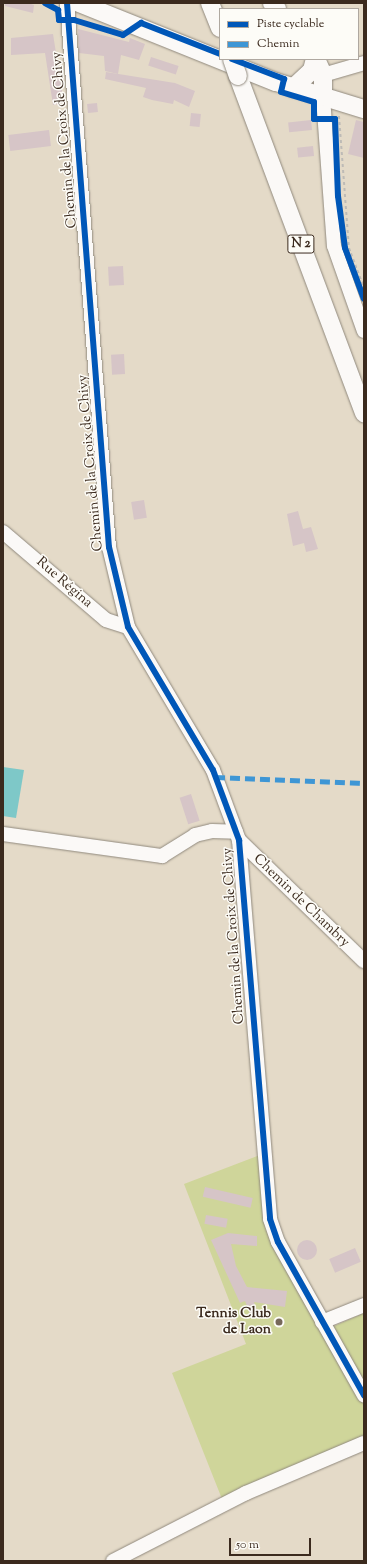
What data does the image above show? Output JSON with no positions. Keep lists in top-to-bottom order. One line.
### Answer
{"streets":{"main road":["N 2"],"street":["Chemin de la Croix de Chivy","Rue Régina","Chemin de Chambry"]},"crossings":[["Chemin de la Croix de Chivy","Rue Régina"],["Chemin de la Croix de Chivy","Chemin de Chambry"]],"places":["Tennis Club de Laon"],"legend":["Piste cyclable","Chemin"],"scale_bar":"50 m"}
